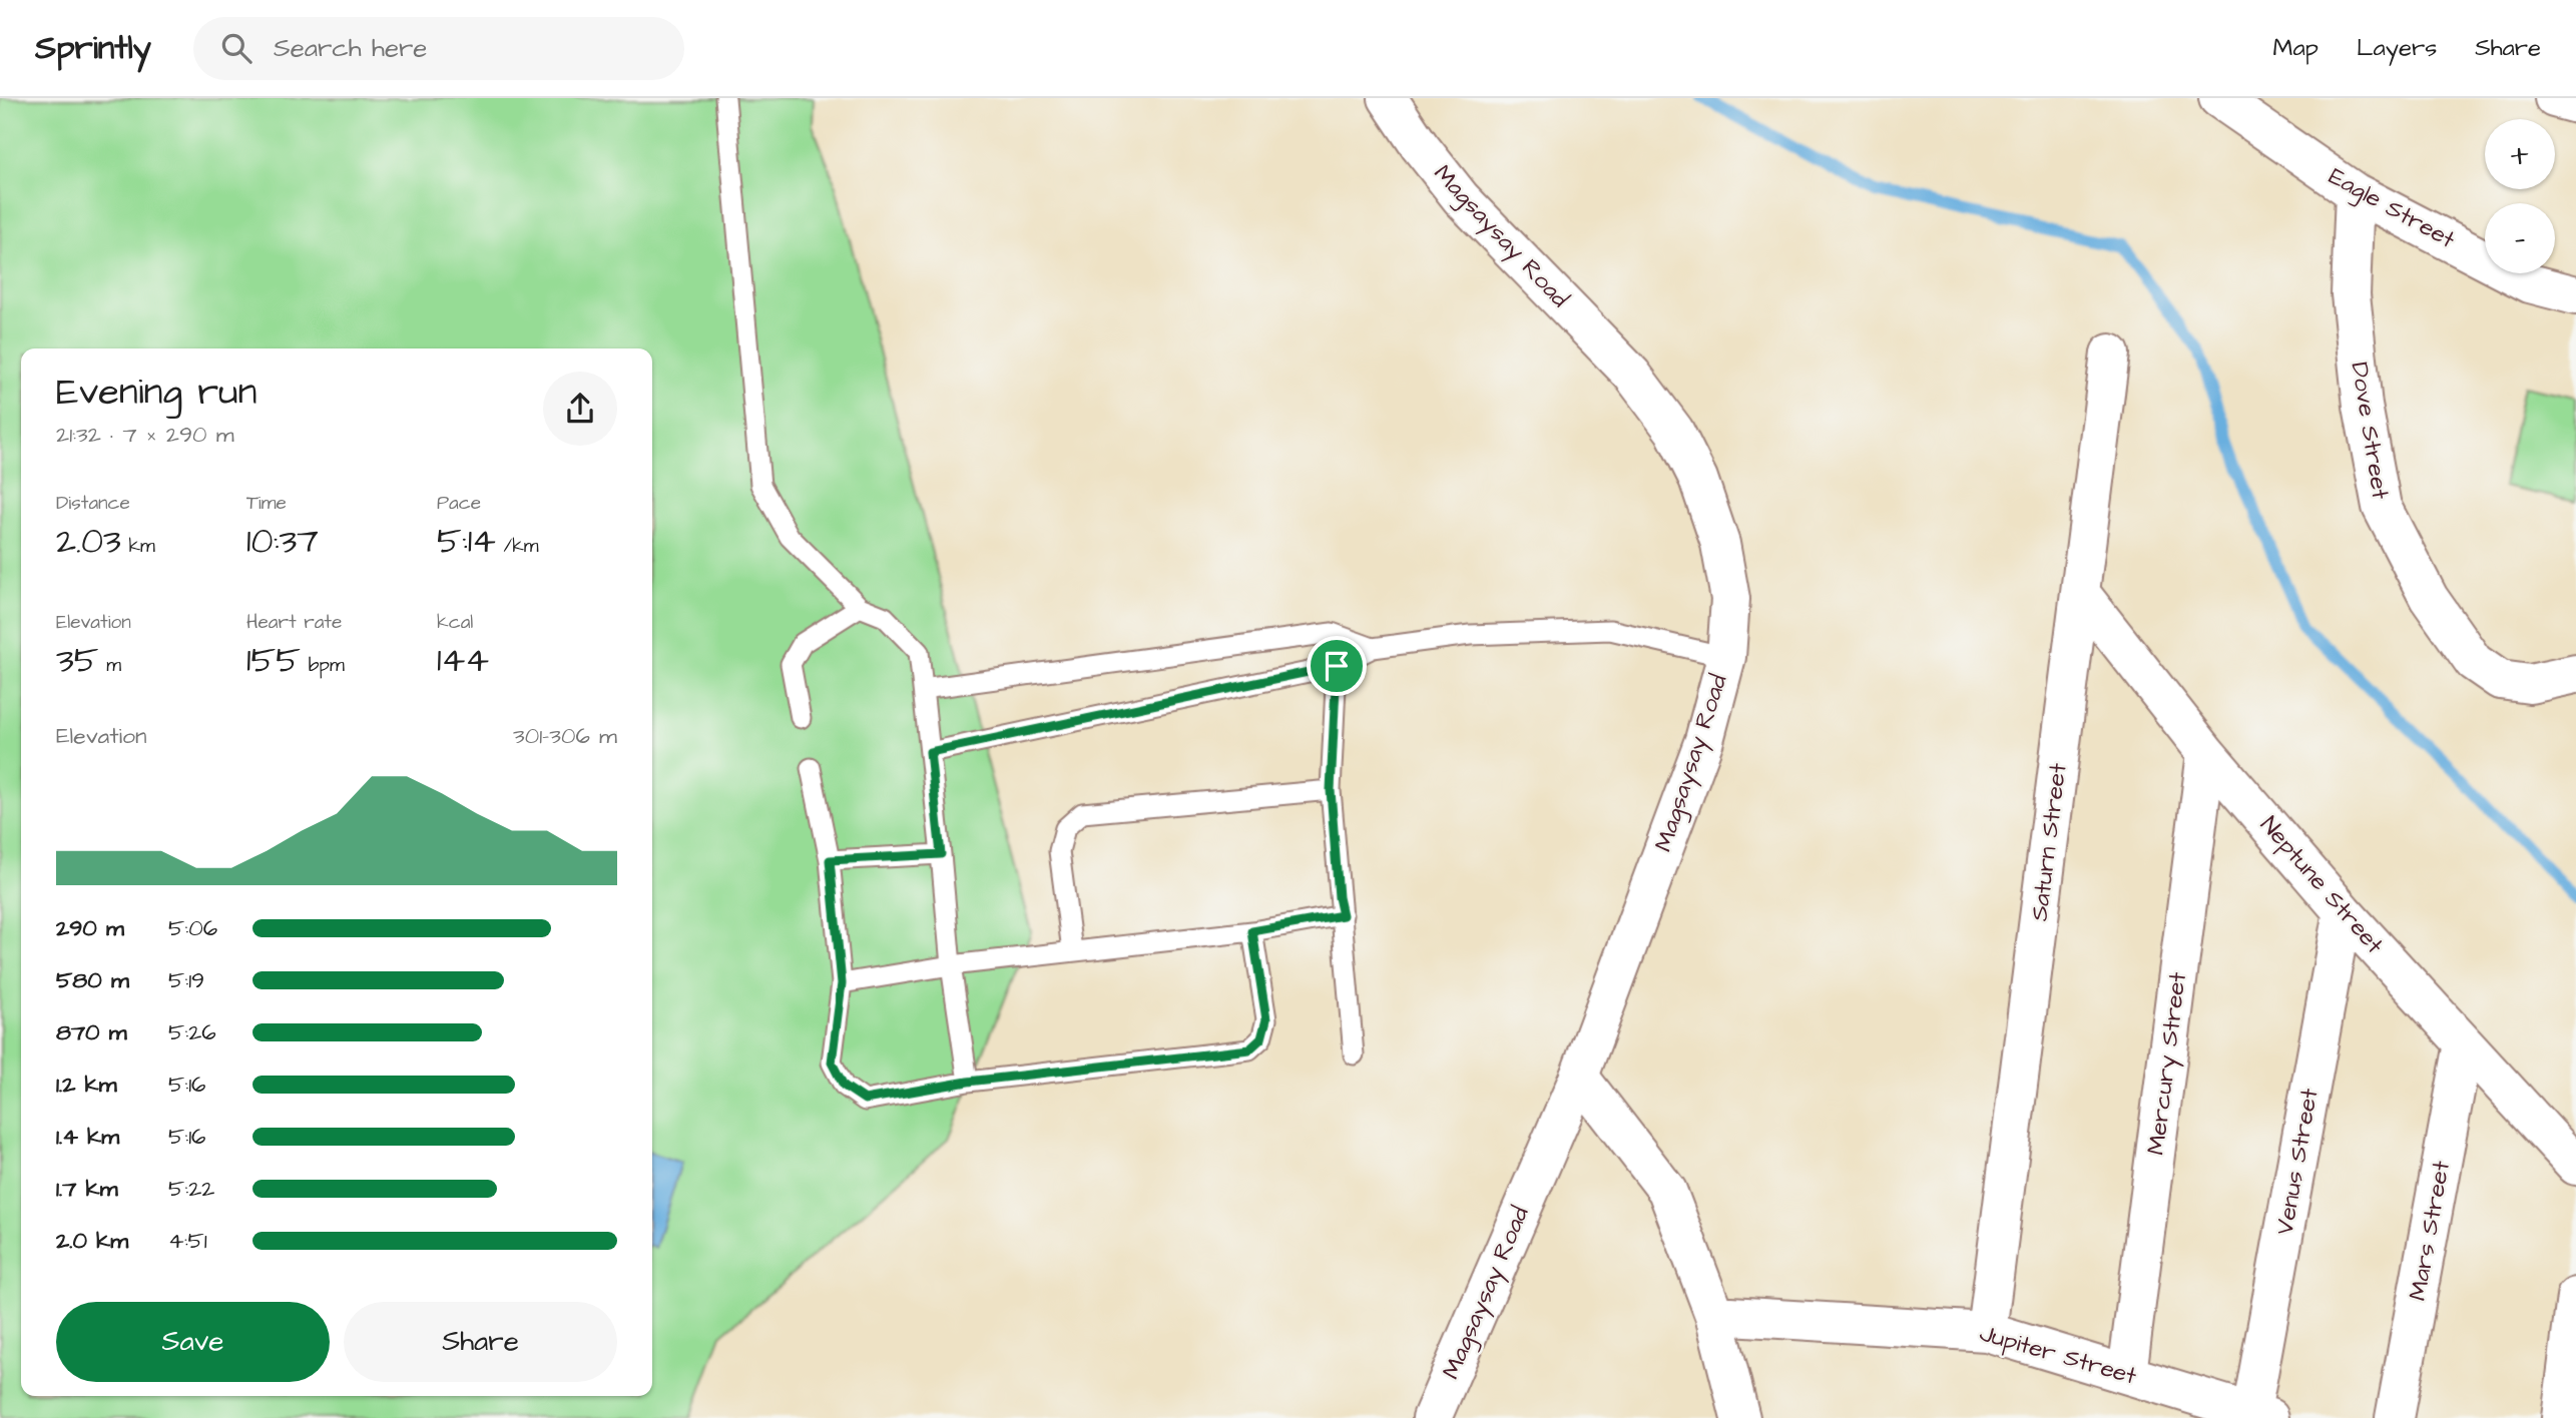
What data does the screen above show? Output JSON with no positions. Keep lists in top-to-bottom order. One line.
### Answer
{"streets":{"street":["Eagle Street","Magsaysay Road","Dove Street","Saturn Street","Neptune Street","Mercury Street","Venus Street","Mars Street","Jupiter Street"]},"crossings":[["Eagle Street","Dove Street"],["Saturn Street","Neptune Street"],["Saturn Street","Jupiter Street"],["Neptune Street","Mercury Street"],["Neptune Street","Venus Street"],["Neptune Street","Mars Street"],["Mercury Street","Jupiter Street"],["Venus Street","Jupiter Street"]],"page":{"header":"Sprintly","search":"Search here","nav":["Map","Layers","Share"],"map_buttons":["+","−"],"heading":["Evening run","21:32 · 7 × 290 m"],"stats":[["Distance","2.03 km"],["Time","10:37"],["Pace","5:14 /km"],["Elevation","35 m"],["Heart rate","155 bpm"],["kcal","144"]],"chart":["Elevation","301–306 m"],"list":[{"name":"290 m","note":"5:06"},{"name":"580 m","note":"5:19"},{"name":"870 m","note":"5:26"},{"name":"1.2 km","note":"5:16"},{"name":"1.4 km","note":"5:16"},{"name":"1.7 km","note":"5:22"},{"name":"2.0 km","note":"4:51"}],"buttons":["Save","Share"]}}
